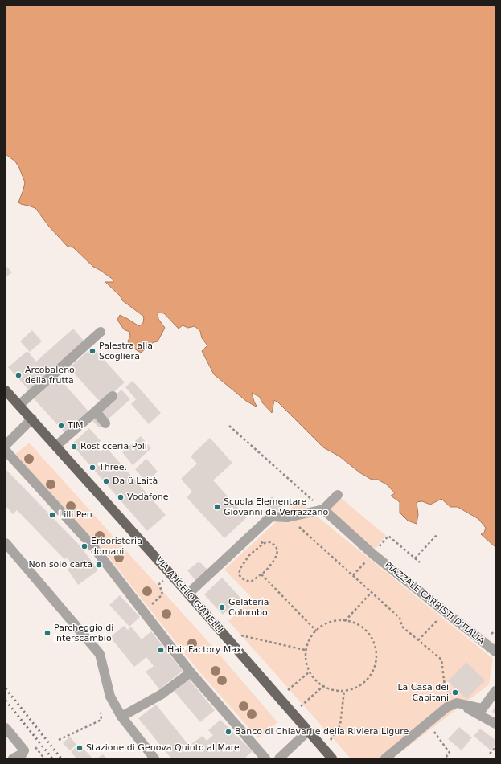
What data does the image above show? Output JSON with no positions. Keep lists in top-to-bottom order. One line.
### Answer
{"streets":{"main road":["VIA ANGELO GIANELLI"],"street":["PIAZZALE CARRISTI D'ITALIA"]},"places":["Palestra alla Scogliera","Arcobaleno della frutta","TIM","Rosticceria Poli","Three.","Da ü Laità","Vodafone","Scuola Elementare Giovanni da Verrazzano","Lilli Pen","Erboristeria domani","Non solo carta","Gelateria Colombo","Parcheggio di interscambio","Hair Factory Max","La Casa dei Capitani","Banco di Chiavari e della Riviera Ligure","Stazione di Genova Quinto al Mare"]}
